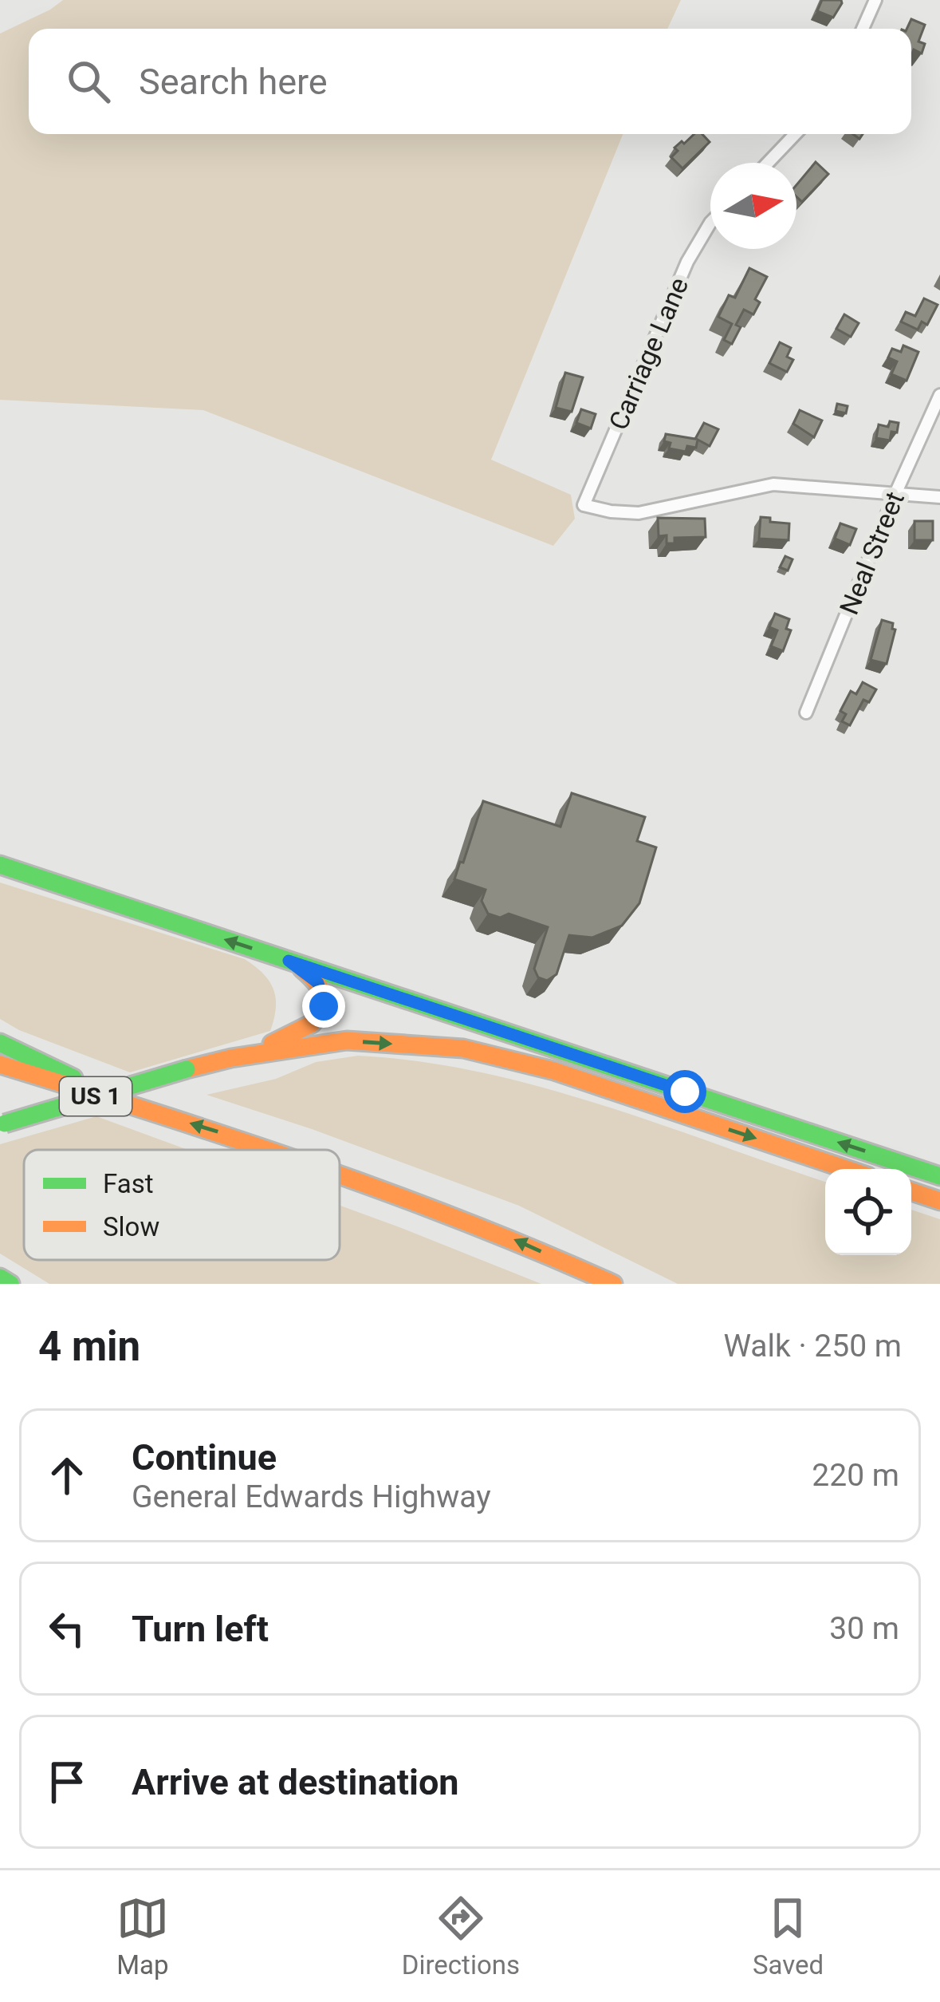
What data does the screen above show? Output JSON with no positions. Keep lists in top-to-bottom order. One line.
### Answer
{"streets":{"main road":["US 1"],"street":["Carriage Lane","Neal Street"]},"crossings":[["Carriage Lane","Neal Street"]],"legend":["Fast","Slow"],"north":"right","page":{"search":"Search here","heading":["4 min","Walk · 250 m"],"list":[["Continue","General Edwards Highway","220 m"],["Turn left","30 m"],"Arrive at destination"],"nav":["Map","Directions","Saved"]}}
